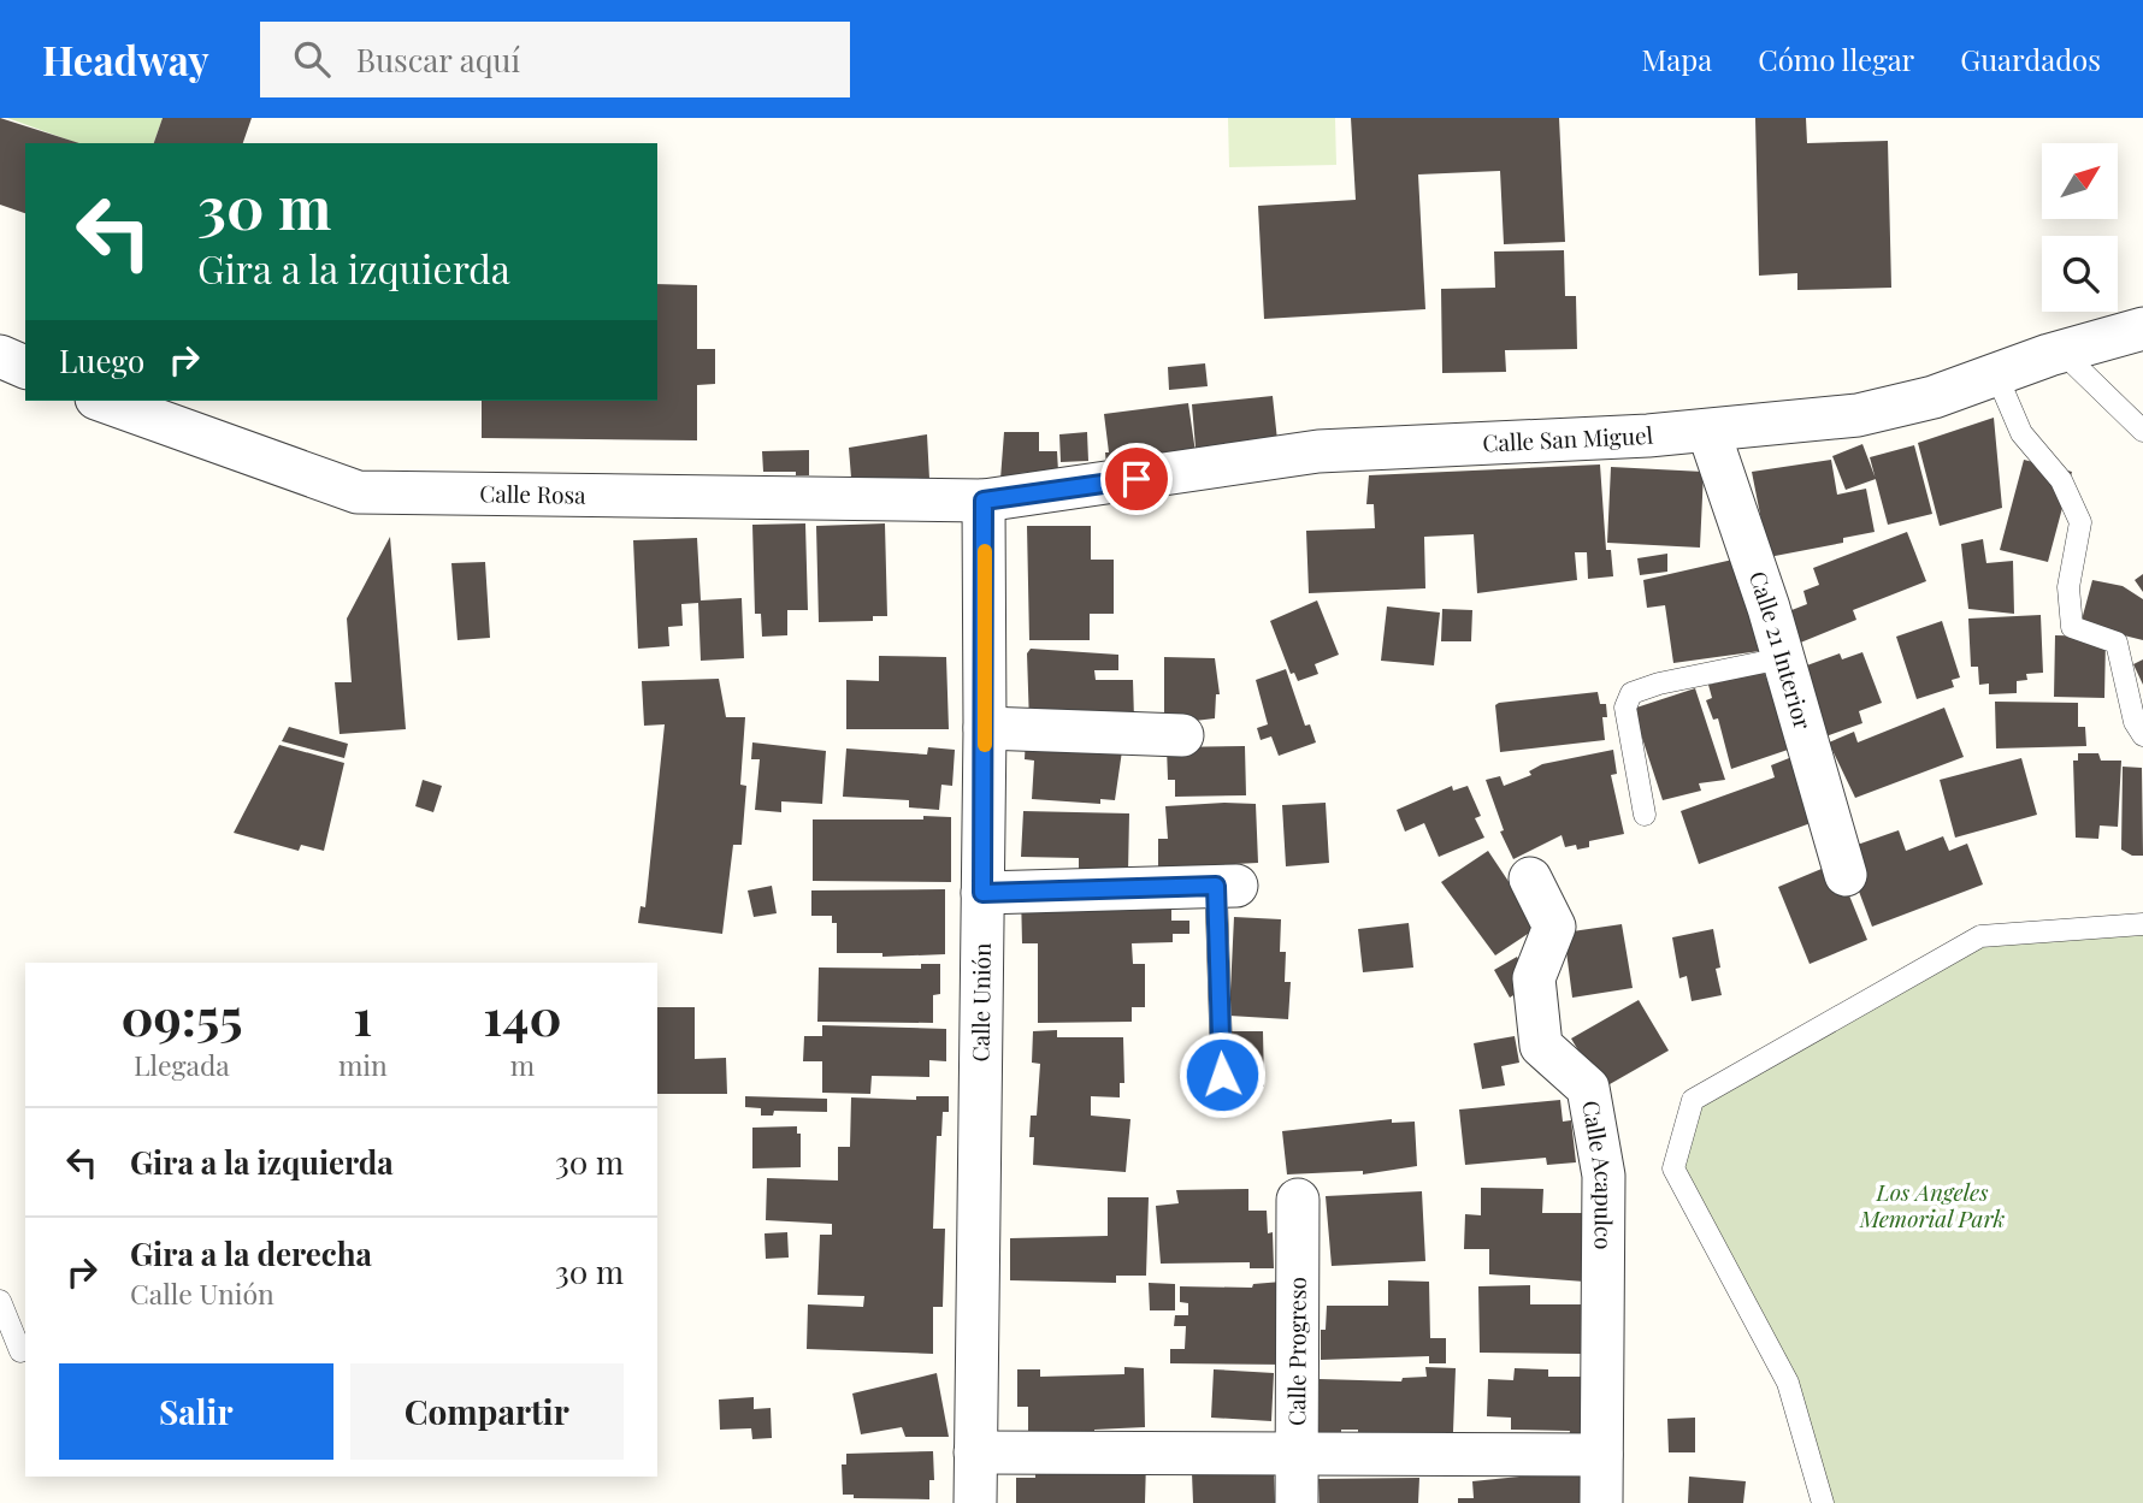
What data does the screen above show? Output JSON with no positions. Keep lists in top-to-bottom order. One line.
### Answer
{"streets":{"street":["Calle San Miguel","Calle Rosa","Calle 21 Interior","Calle Unión","Calle Acapulco","Calle Progreso"]},"crossings":[["Calle San Miguel","Calle Rosa"],["Calle San Miguel","Calle 21 Interior"],["Calle San Miguel","Calle Unión"],["Calle Rosa","Calle Unión"]],"parks":["Los Angeles Memorial Park"],"north":"top right","page":{"header":"Headway","search":"Buscar aquí","nav":["Mapa","Cómo llegar","Guardados"],"turn":["30 m","Gira a la izquierda"],"then":"Luego","eta":["09:55","Llegada","1","min","140","m"],"list":[{"name":"Gira a la izquierda","value":"30 m"},{"name":"Gira a la derecha","note":"Calle Unión","value":"30 m"}],"buttons":["Salir","Compartir"]}}
